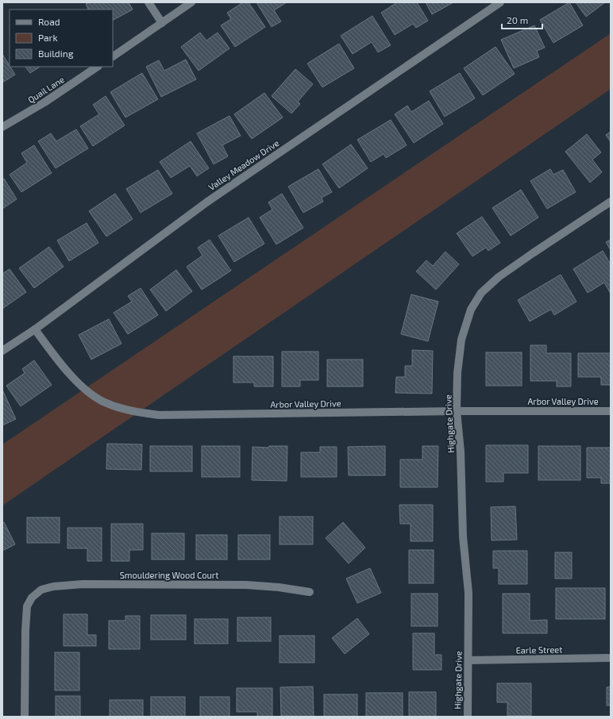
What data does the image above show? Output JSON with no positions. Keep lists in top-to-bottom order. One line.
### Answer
{"streets":{"street":["Quail Lane","Valley Meadow Drive","Arbor Valley Drive","Highgate Drive","Smouldering Wood Court","Earle Street"]},"crossings":[["Valley Meadow Drive","Arbor Valley Drive"],["Arbor Valley Drive","Highgate Drive"],["Highgate Drive","Earle Street"]],"legend":["Road","Park","Building"],"scale_bar":"20 m"}
